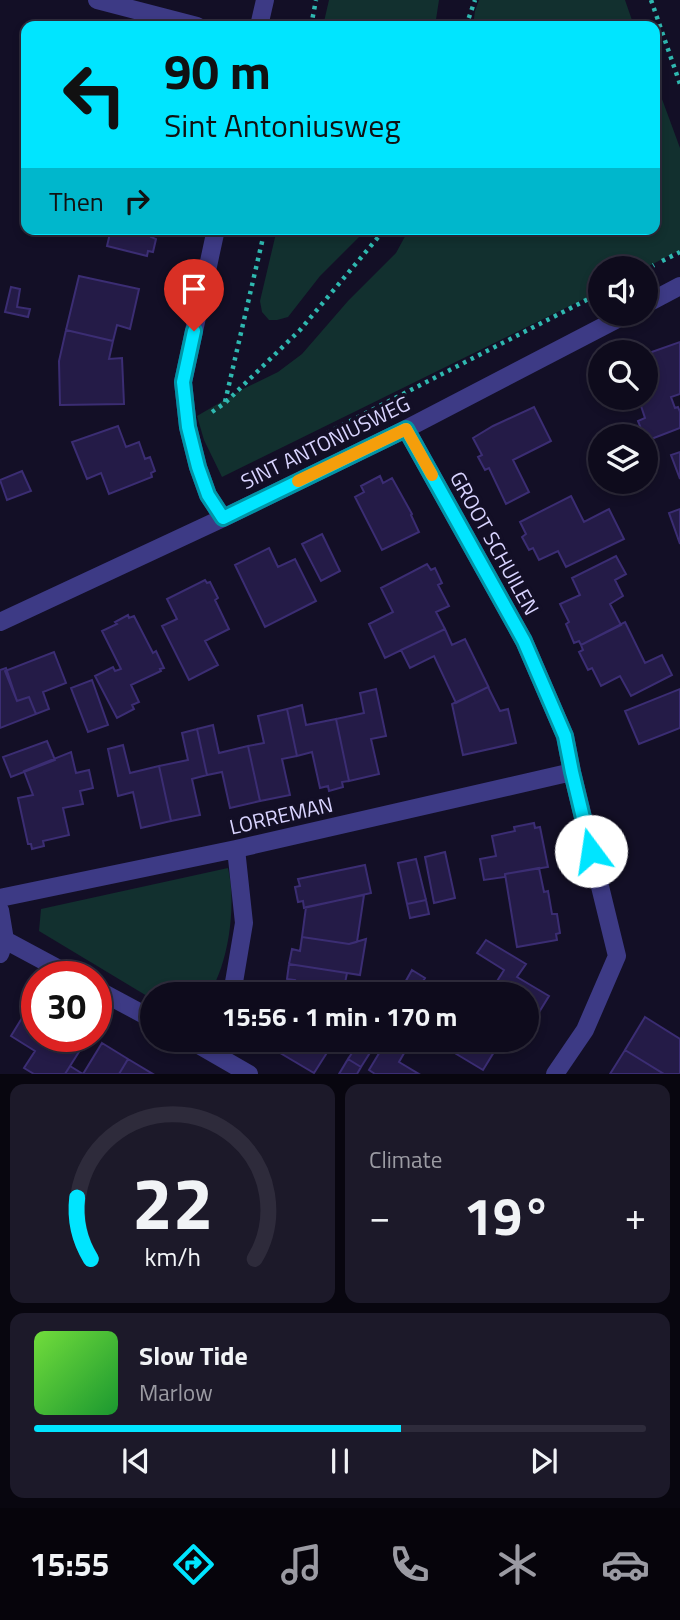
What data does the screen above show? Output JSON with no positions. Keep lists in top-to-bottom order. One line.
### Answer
{"streets":{"street":["SINT ANTONIUSWEG","GROOT SCHUILEN","LORREMAN"]},"crossings":[["SINT ANTONIUSWEG","GROOT SCHUILEN"],["GROOT SCHUILEN","LORREMAN"]],"page":{"turn":["90 m","Sint Antoniusweg"],"then":"Then","limit":"30","trip":"15:56 · 1 min · 170 m","tile":"Climate","heat":["−","19°","+"],"song":["Slow Tide","Marlow"],"tabs":"15:55","gauge":["22","km/h"]}}
